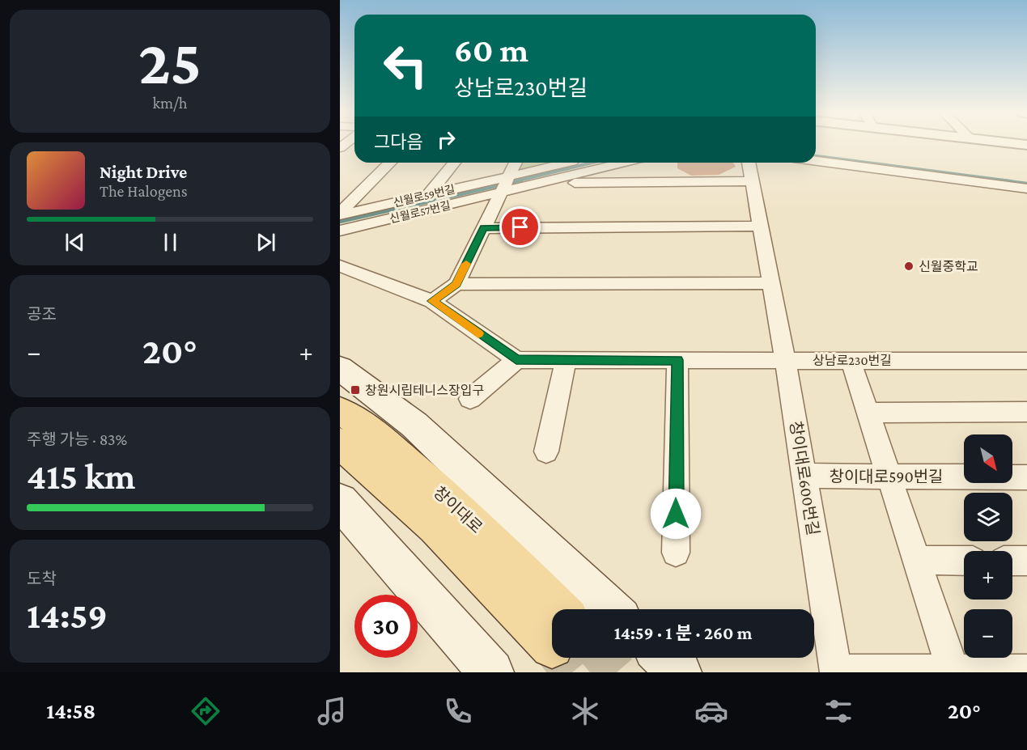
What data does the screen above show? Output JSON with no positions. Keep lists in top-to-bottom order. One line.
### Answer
{"streets":{"main road":["창이대로"],"street":["신월로59번길","신월로57번길","상남로230번길","창이대로590번길","창이대로600번길"]},"crossings":[["신월로59번길","신월로57번길"],["상남로230번길","창이대로600번길"],["창이대로590번길","창이대로600번길"]],"places":{"other":["신월중학교"],"transit":["창원시립테니스장입구"]},"north":"bottom right","page":{"tile":[["25","km/h"],"공조",["주행 가능 · 83%","415 km"],["도착","14:59"]],"turn":["60 m","상남로230번길"],"then":"그다음","song":["Night Drive","The Halogens"],"heat":["−","20°","+"],"map_buttons":["+","−"],"limit":"30","trip":"14:59 · 1 분 · 260 m","tabs":["14:58","20°"]}}
